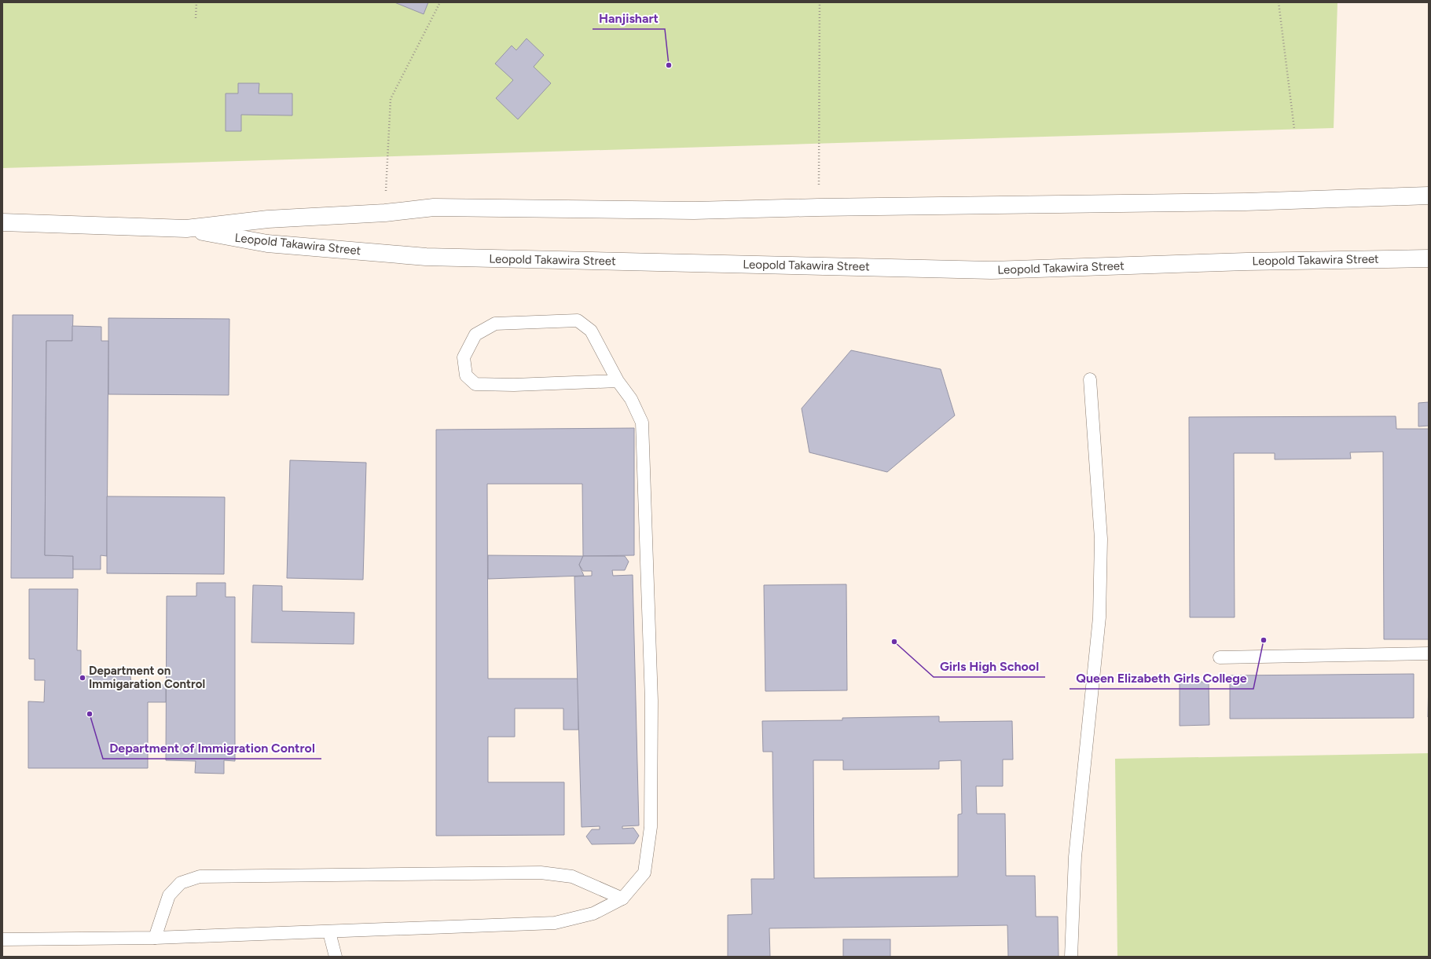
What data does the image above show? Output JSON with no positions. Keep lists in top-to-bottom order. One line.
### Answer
{"streets":{"main road":["Leopold Takawira Street"]},"places":["Hanjishart","Queen Elizabeth Girls College","Girls High School","Department on Immigaration Control","Department of Immigration Control"]}
